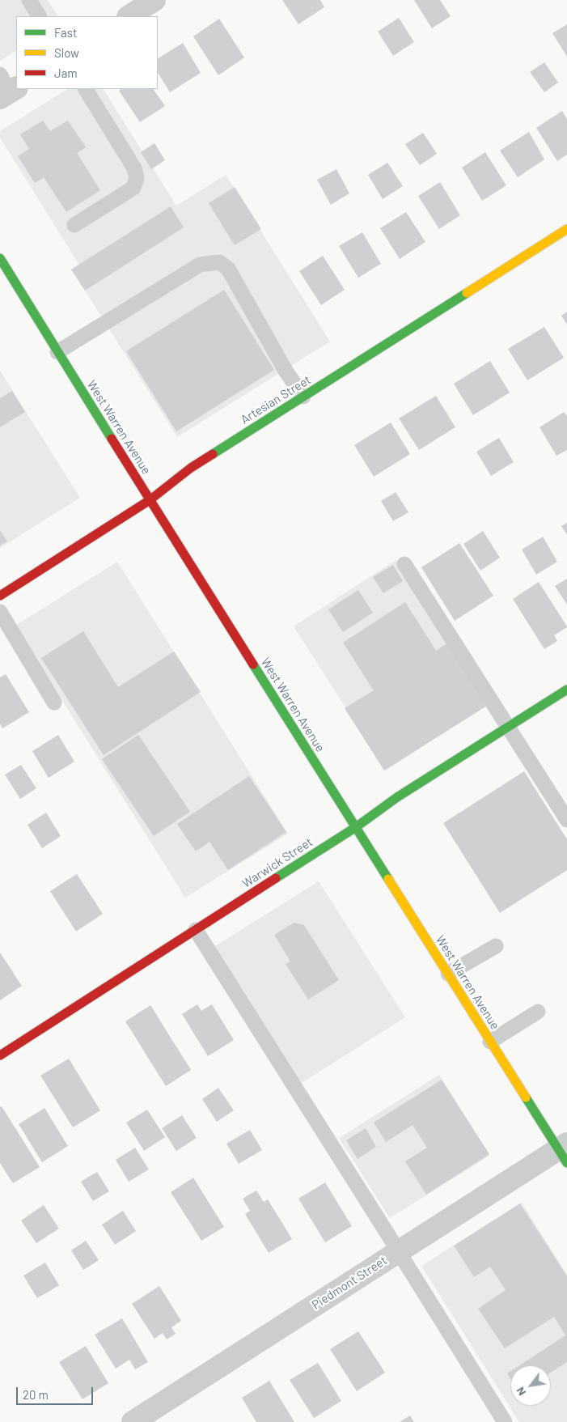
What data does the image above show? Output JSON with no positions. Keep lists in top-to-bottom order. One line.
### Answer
{"streets":{"street":["Artesian Street","West Warren Avenue","Warwick Street","Piedmont Street"]},"crossings":[["Artesian Street","West Warren Avenue"],["West Warren Avenue","Warwick Street"],["West Warren Avenue","Piedmont Street"]],"legend":["Fast","Slow","Jam"],"scale_bar":"20 m","north":"bottom left"}
